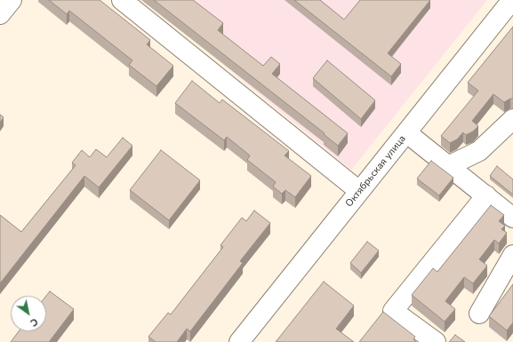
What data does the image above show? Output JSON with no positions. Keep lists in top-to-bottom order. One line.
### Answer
{"streets":{"street":["Октябрьская улица"]},"north":"bottom right"}
